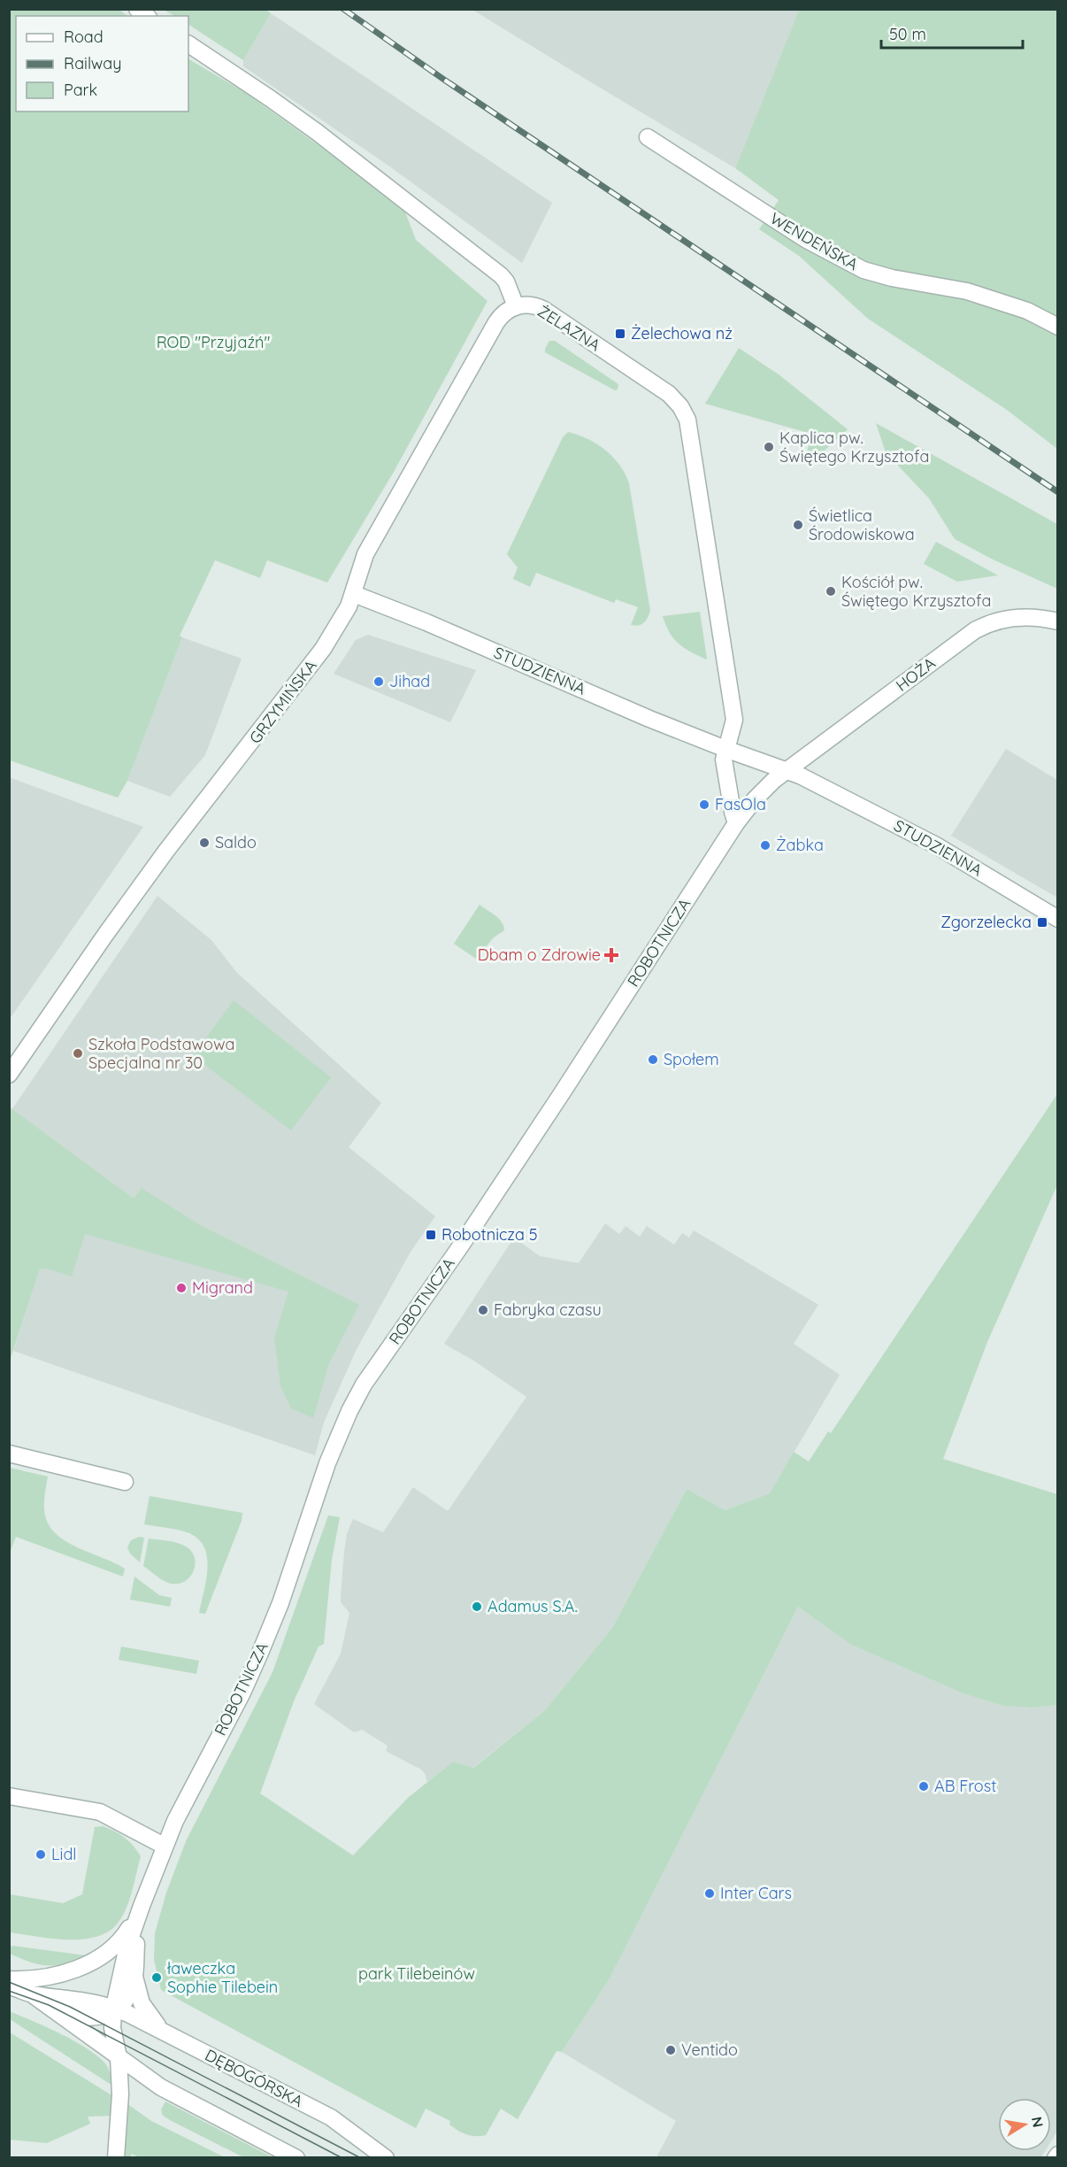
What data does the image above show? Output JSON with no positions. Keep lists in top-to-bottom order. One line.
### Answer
{"streets":{"street":["WENDEŃSKA","ŻELAZNA","STUDZIENNA","HOŻA","GRZYMIŃSKA","ROBOTNICZA","DĘBOGÓRSKA"]},"crossings":[["ŻELAZNA","STUDZIENNA"],["ŻELAZNA","GRZYMIŃSKA"],["STUDZIENNA","HOŻA"],["STUDZIENNA","GRZYMIŃSKA"],["STUDZIENNA","ROBOTNICZA"],["HOŻA","ROBOTNICZA"],["ROBOTNICZA","DĘBOGÓRSKA"]],"parks":["ROD \"Przyjaźń\"","park Tilebeinów"],"places":{"transit":["Żelechowa nż","Zgorzelecka","Robotnicza 5"],"other":["Kaplica pw. Świętego Krzysztofa","Świetlica Środowiskowa","Kościół pw. Świętego Krzysztofa","Jihad","FasOla","Saldo","Żabka","Szkoła Podstawowa Specjalna nr 30","Społem","Migrand","Fabryka czasu","Adamus S.A.","AB Frost","Lidl","Inter Cars","ławeczka Sophie Tilebein","Ventido"],"health":["Dbam o Zdrowie"]},"legend":["Road","Railway","Park"],"scale_bar":"50 m","north":"right"}
